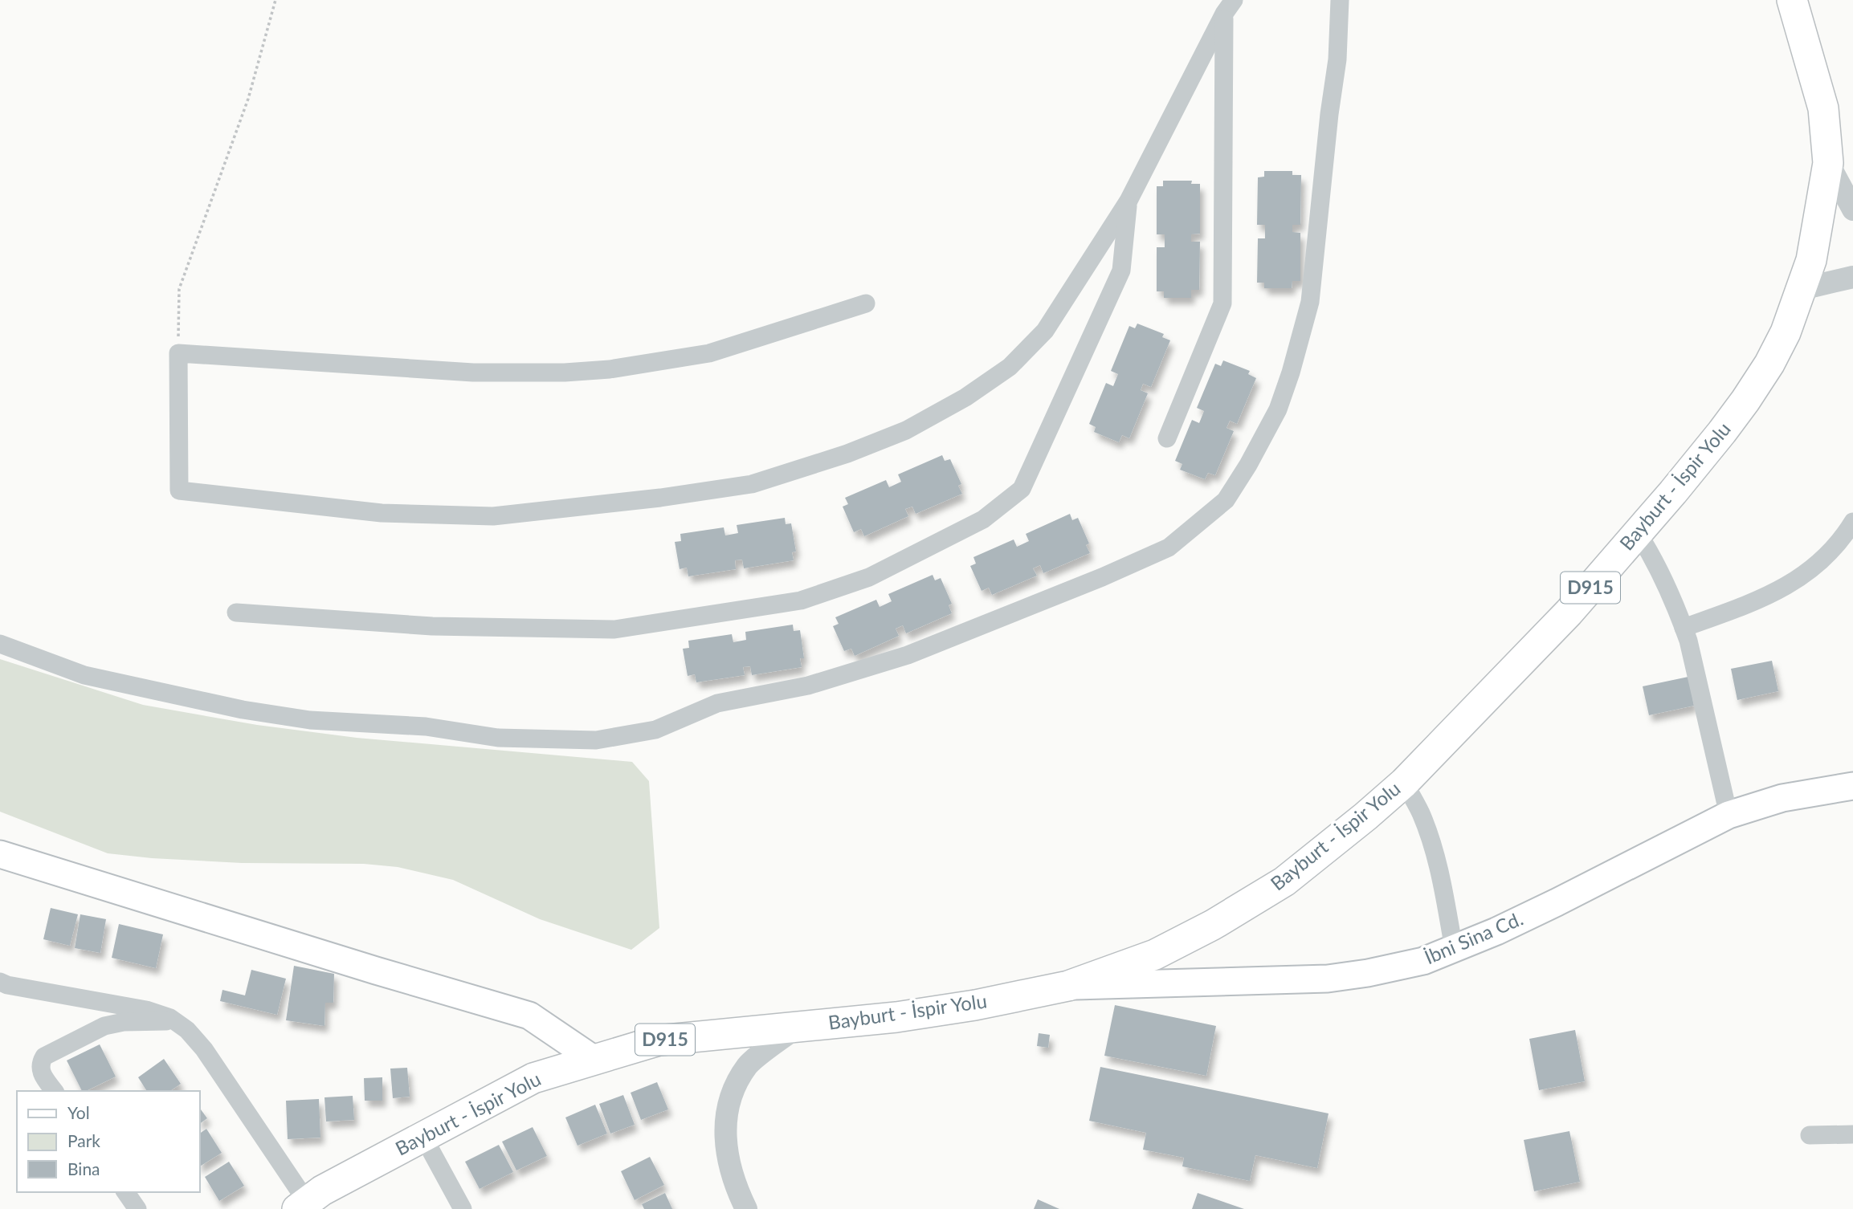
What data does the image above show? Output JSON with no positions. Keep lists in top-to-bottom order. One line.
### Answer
{"streets":{"main road":["Bayburt - İspir Yolu","D915","İbni Sina Cd."]},"crossings":[["Bayburt - İspir Yolu","İbni Sina Cd."]],"legend":["Yol","Park","Bina"]}
